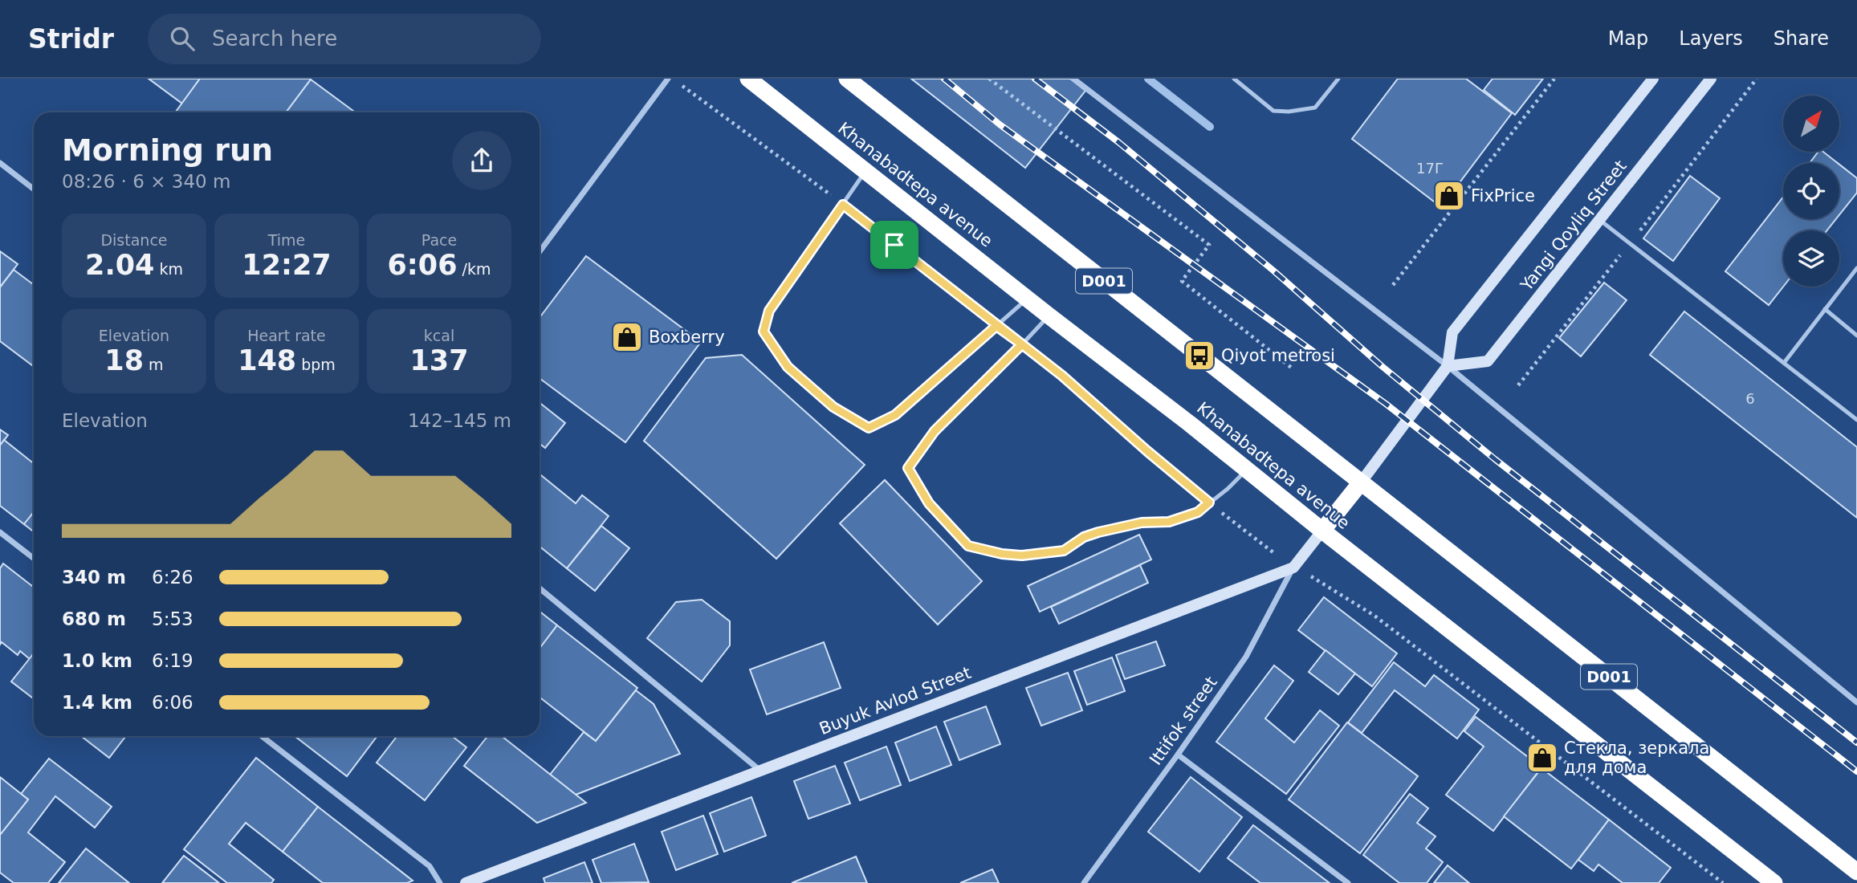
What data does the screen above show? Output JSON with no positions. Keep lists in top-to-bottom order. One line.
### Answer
{"streets":{"highway":["Khanabadtepa avenue","D001"],"street":["Yangi Qoyliq Street","Buyuk Avlod Street","Ittifok street"]},"crossings":[["Buyuk Avlod Street","Ittifok street"]],"places":{"shop":["FixPrice","Boxberry","Стекла, зеркала для дома"],"bus stop":["Qiyot metrosi"]},"house_numbers":["17Г","6"],"north":"top right","page":{"header":"Stridr","search":"Search here","nav":["Map","Layers","Share"],"heading":["Morning run","08:26 · 6 × 340 m"],"stats":[["Distance","2.04 km"],["Time","12:27"],["Pace","6:06 /km"],["Elevation","18 m"],["Heart rate","148 bpm"],["kcal","137"]],"chart":["Elevation","142–145 m"],"list":[{"name":"340 m","note":"6:26"},{"name":"680 m","note":"5:53"},{"name":"1.0 km","note":"6:19"},{"name":"1.4 km","note":"6:06"}]}}
